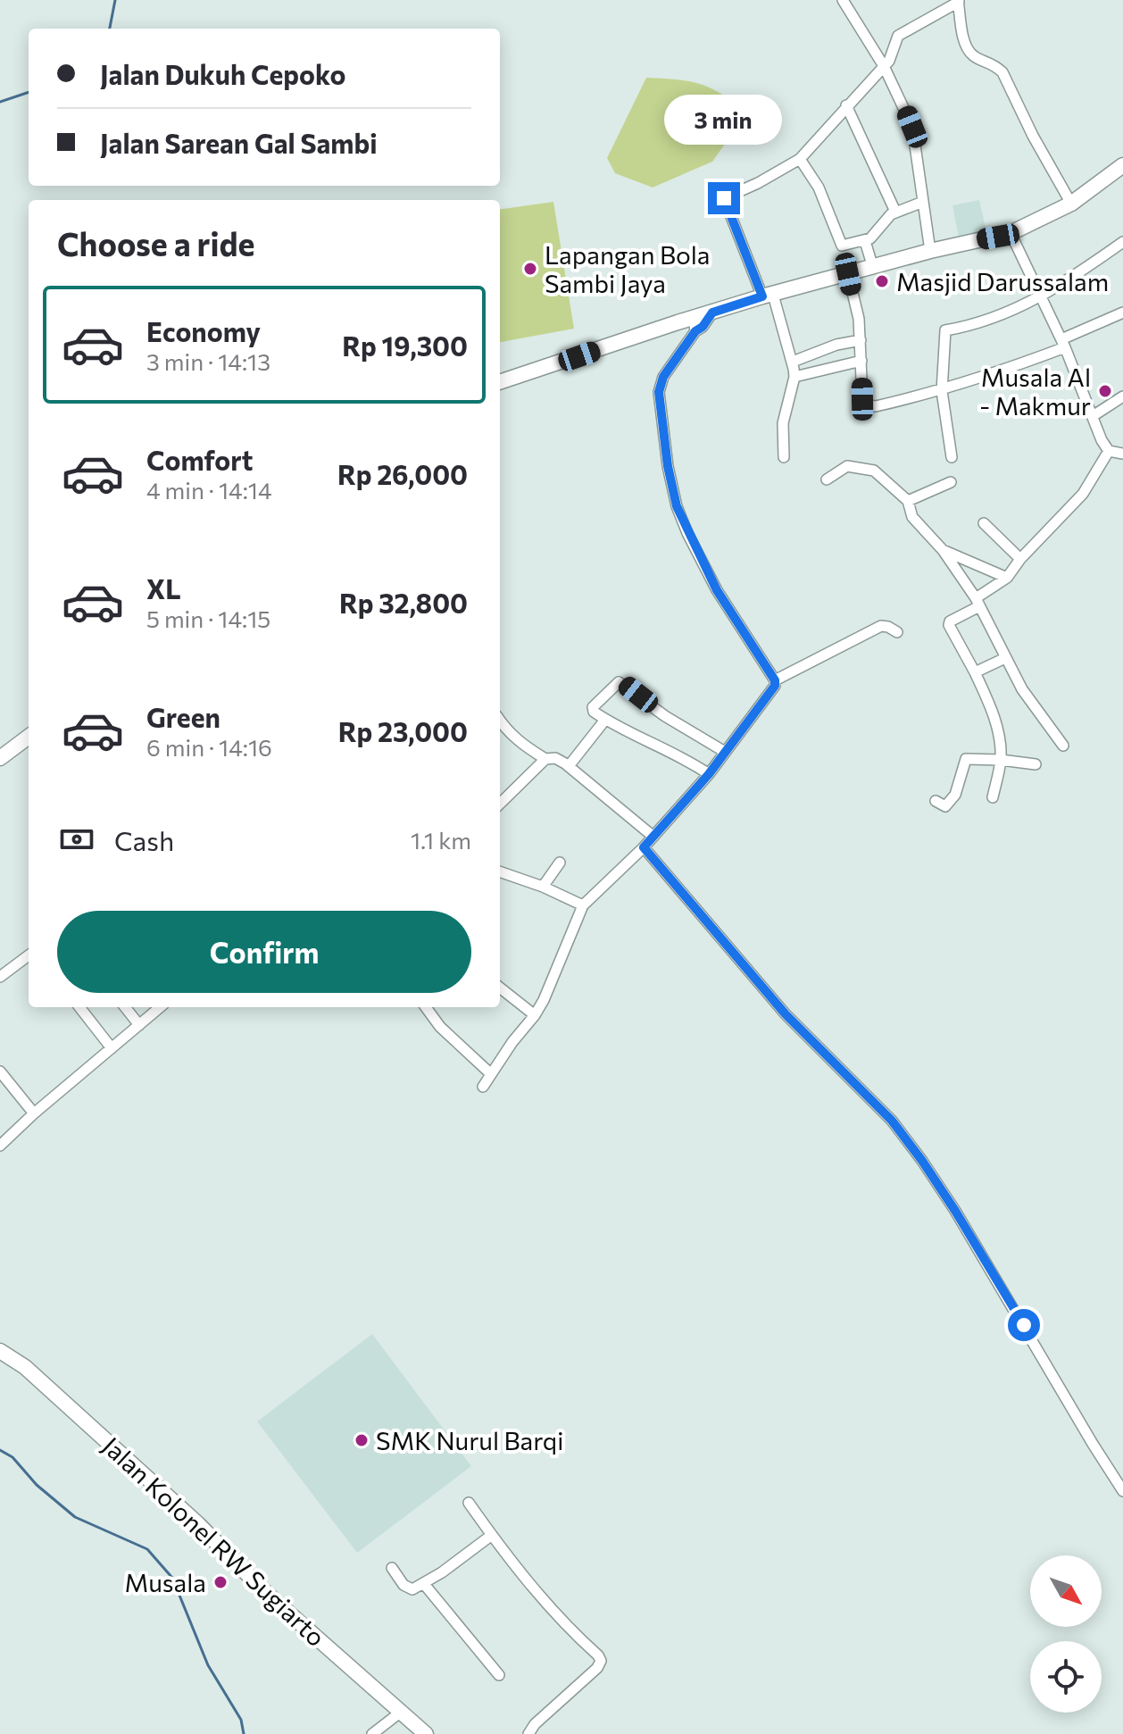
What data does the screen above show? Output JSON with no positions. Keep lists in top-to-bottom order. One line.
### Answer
{"streets":{"main road":["Jalan Kolonel RW Sugiarto"]},"places":["Lapangan Bola Sambi Jaya","Masjid Darussalam","Musala Al - Makmur","SMK Nurul Barqi","Musala"],"north":"bottom right","page":{"banner":["Jalan Dukuh Cepoko","Jalan Sarean Gal Sambi"],"bubble":"3 min","heading":"Choose a ride","list":[{"name":"Economy","note":"3 min · 14:13","value":"Rp 19,300"},{"name":"Comfort","note":"4 min · 14:14","value":"Rp 26,000"},{"name":"XL","note":"5 min · 14:15","value":"Rp 32,800"},{"name":"Green","note":"6 min · 14:16","value":"Rp 23,000"}],"pay":["Cash","1.1 km"],"buttons":"Confirm"}}
